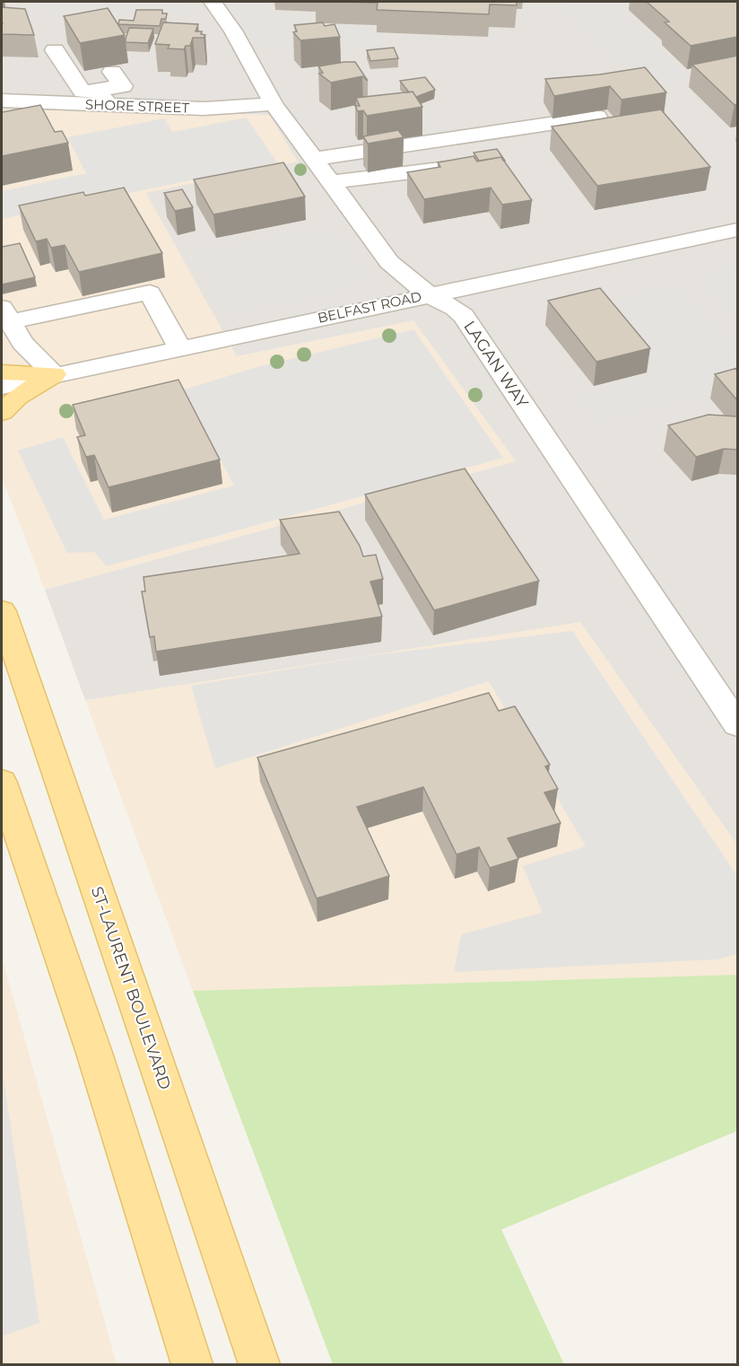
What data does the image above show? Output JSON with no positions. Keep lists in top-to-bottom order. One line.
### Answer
{"streets":{"main road":["ST-LAURENT BOULEVARD"],"street":["SHORE STREET","BELFAST ROAD","LAGAN WAY"]},"crossings":[["SHORE STREET","LAGAN WAY"],["BELFAST ROAD","LAGAN WAY"]]}
